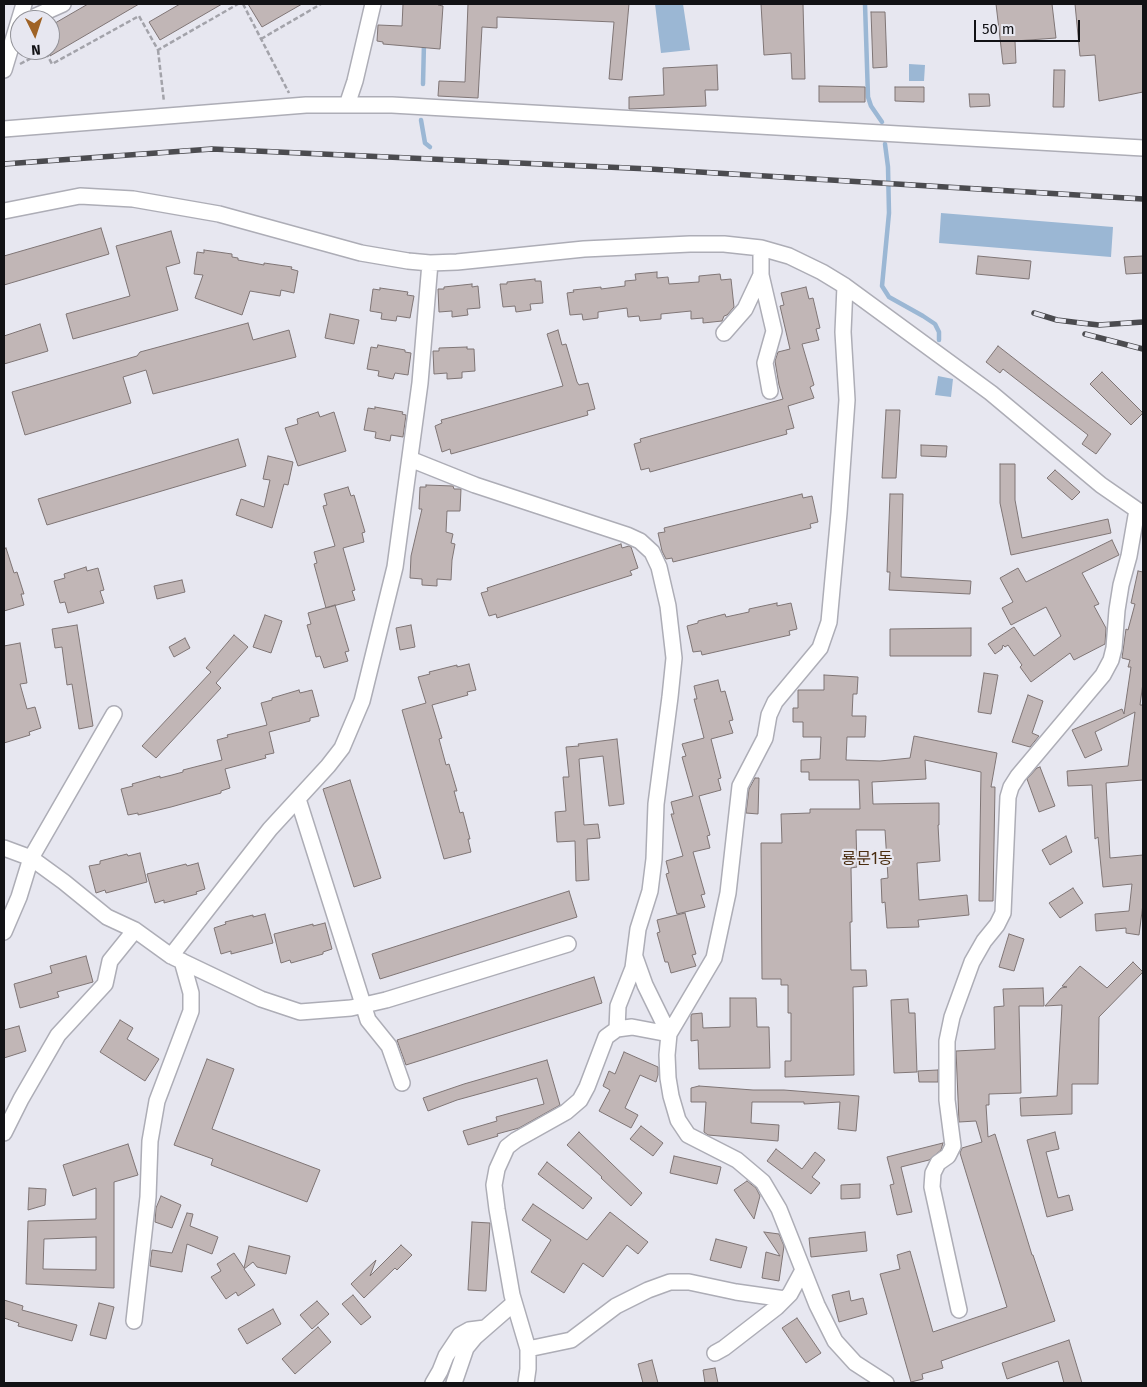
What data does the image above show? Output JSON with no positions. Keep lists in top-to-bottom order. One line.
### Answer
{"districts":["룡문1동"],"scale_bar":"50 m","north":"bottom"}
